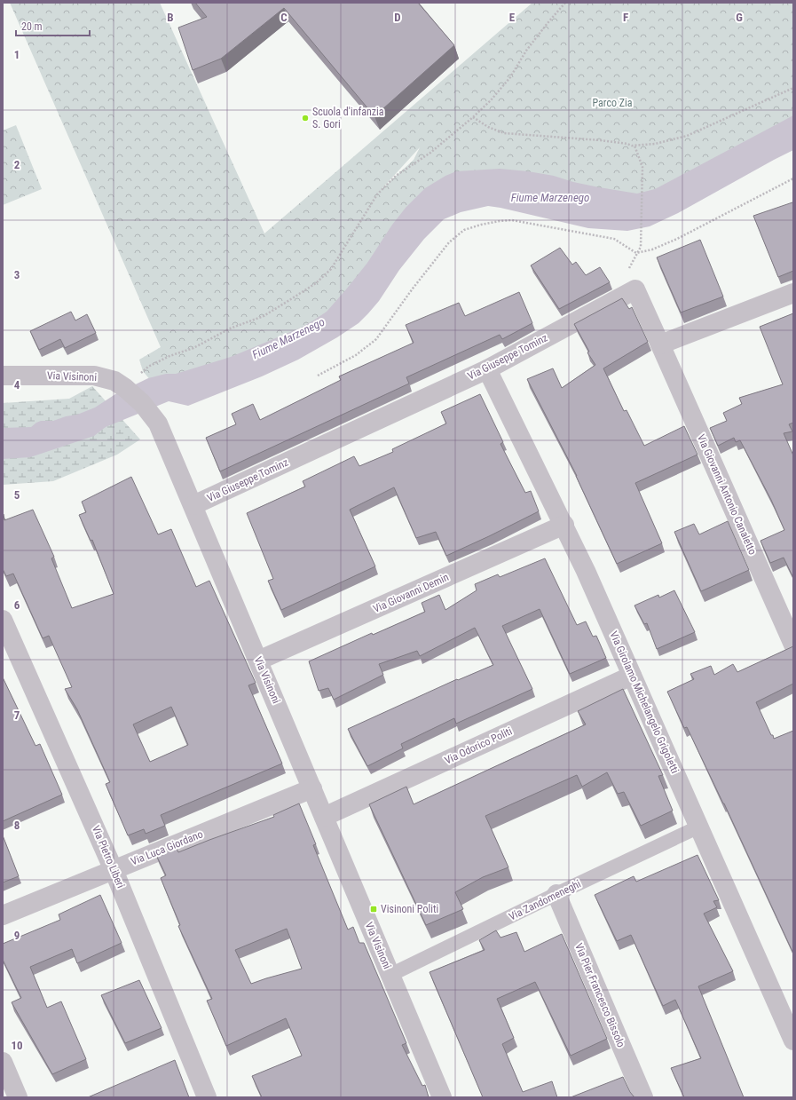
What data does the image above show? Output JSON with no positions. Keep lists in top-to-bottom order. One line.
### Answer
{"streets":{"street":["Via Giuseppe Tominz","Via Visinoni","Via Giovanni Antonio Canaletto","Via Giovanni Demin","Via Girolamo Michelangelo Grigoletti","Via Odorico Politi","Via Luca Giordano","Via Pietro Liberi","Via Zandomeneghi","Via Pier Francesco Bissolo"]},"crossings":[["Via Giuseppe Tominz","Via Visinoni"],["Via Giuseppe Tominz","Via Giovanni Antonio Canaletto"],["Via Giuseppe Tominz","Via Girolamo Michelangelo Grigoletti"],["Via Visinoni","Via Giovanni Demin"],["Via Visinoni","Via Odorico Politi"],["Via Visinoni","Via Luca Giordano"],["Via Visinoni","Via Zandomeneghi"],["Via Giovanni Demin","Via Girolamo Michelangelo Grigoletti"],["Via Girolamo Michelangelo Grigoletti","Via Odorico Politi"],["Via Girolamo Michelangelo Grigoletti","Via Zandomeneghi"],["Via Luca Giordano","Via Pietro Liberi"],["Via Zandomeneghi","Via Pier Francesco Bissolo"]],"water":["Fiume Marzenego"],"parks":["Parco Zia"],"places":{"other":["Scuola d'infanzia S. Gori"],"transit":["Visinoni Politi"]},"scale_bar":"20 m","grid":{"columns":["B","C","D","E","F","G"],"rows":["1","2","3","4","5","6","7","8","9","10"]}}
